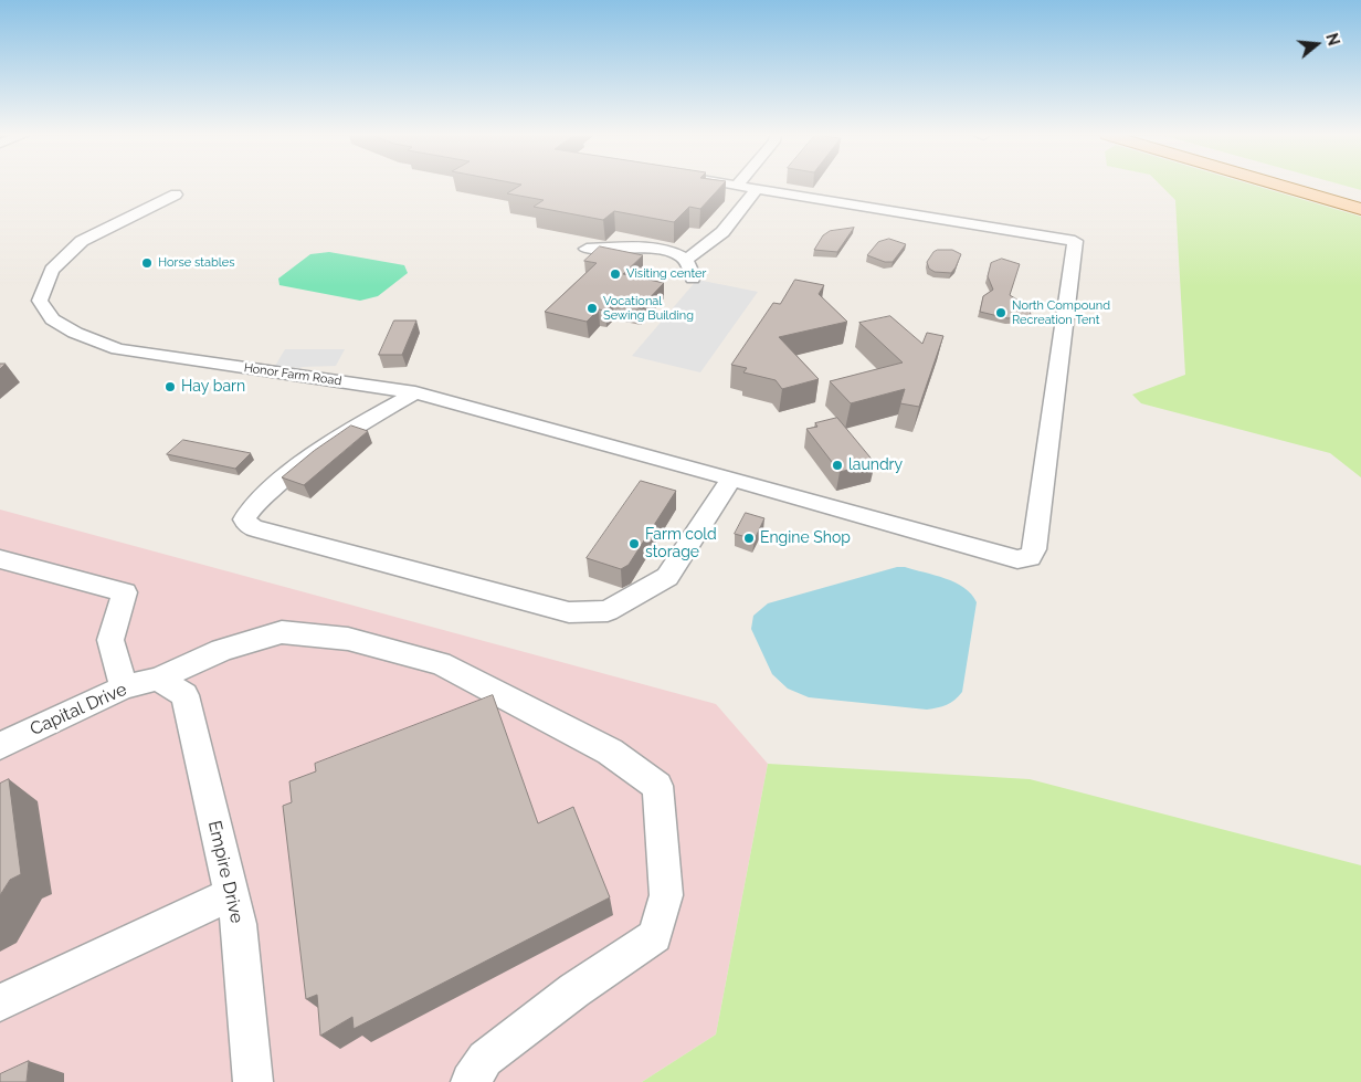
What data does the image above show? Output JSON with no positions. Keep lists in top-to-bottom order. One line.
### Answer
{"streets":{"street":["Honor Farm Road","Capital Drive","Empire Drive"]},"crossings":[["Capital Drive","Empire Drive"]],"places":["Horse stables","Visiting center","Vocational Sewing Building","North Compound Recreation Tent","Hay barn","laundry","Engine Shop","Farm cold storage"],"north":"right"}
